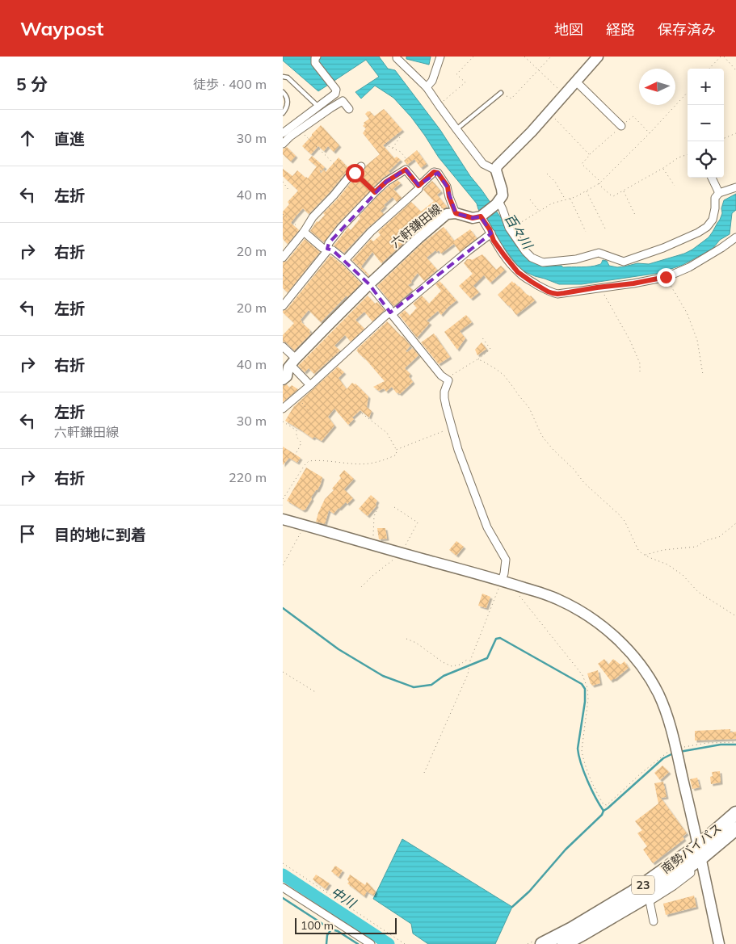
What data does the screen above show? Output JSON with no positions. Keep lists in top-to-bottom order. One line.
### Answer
{"streets":{"highway":["南勢バイパス","23"],"street":["六軒鎌田線"]},"water":["百々川","中川"],"scale_bar":"100 m","north":"left","page":{"header":"Waypost","nav":["地図","経路","保存済み"],"heading":["5 分","徒歩 · 400 m"],"map_buttons":["+","−"],"list":[["直進","30 m"],["左折","40 m"],["右折","20 m"],["左折","20 m"],["右折","40 m"],["左折","六軒鎌田線","30 m"],["右折","220 m"],"目的地に到着"],"scale":"100 m"}}
